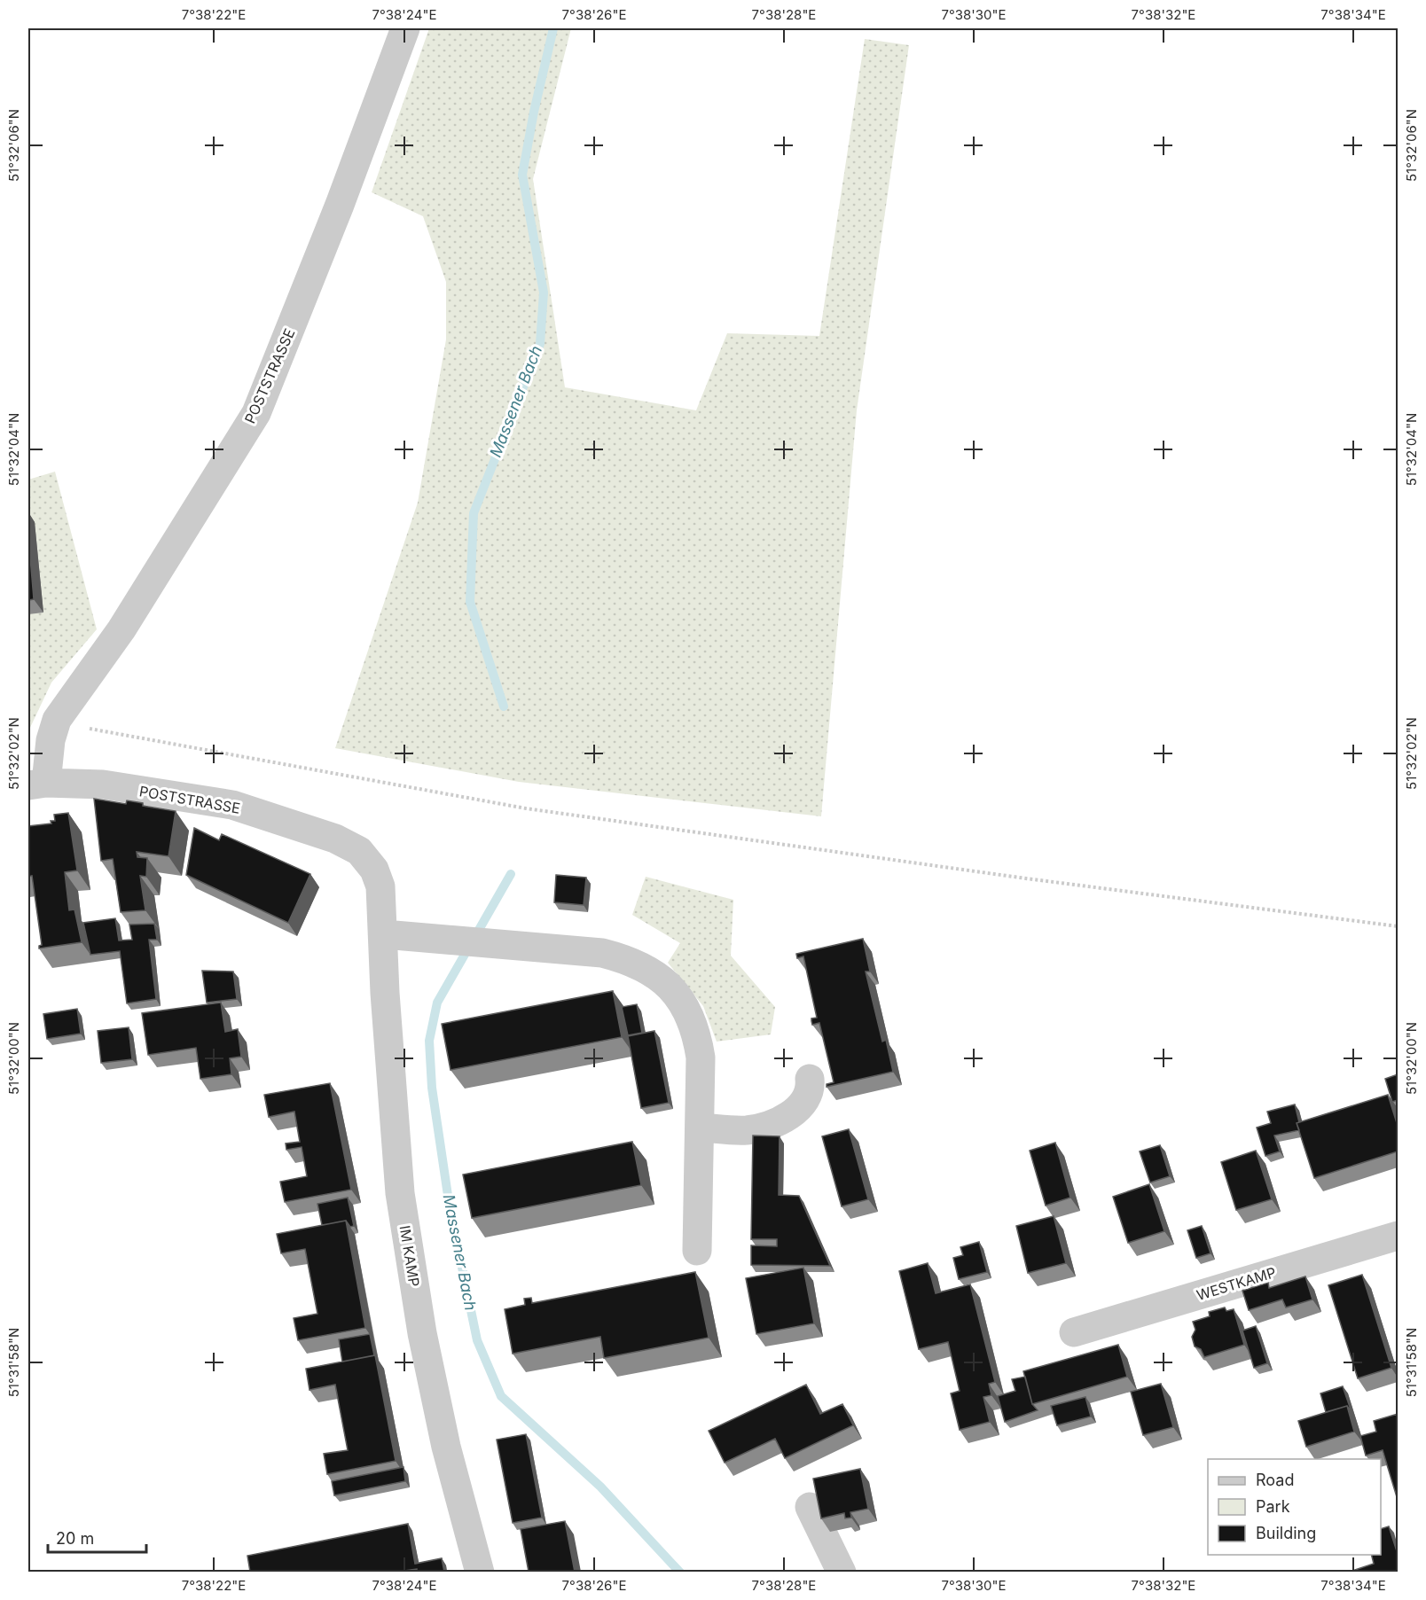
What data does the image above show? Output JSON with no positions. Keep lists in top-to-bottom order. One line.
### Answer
{"streets":{"street":["POSTSTRASSE","IM KAMP","WESTKAMP"]},"crossings":[["POSTSTRASSE","IM KAMP"]],"water":["Massener Bach"],"legend":["Road","Park","Building"],"scale_bar":"20 m","coordinates":["7°38'22\"E","7°38'24\"E","7°38'26\"E","7°38'28\"E","7°38'30\"E","7°38'32\"E","7°38'34\"E","51°32'06\"N","51°32'04\"N","51°32'02\"N","51°32'00\"N","51°31'58\"N"]}
